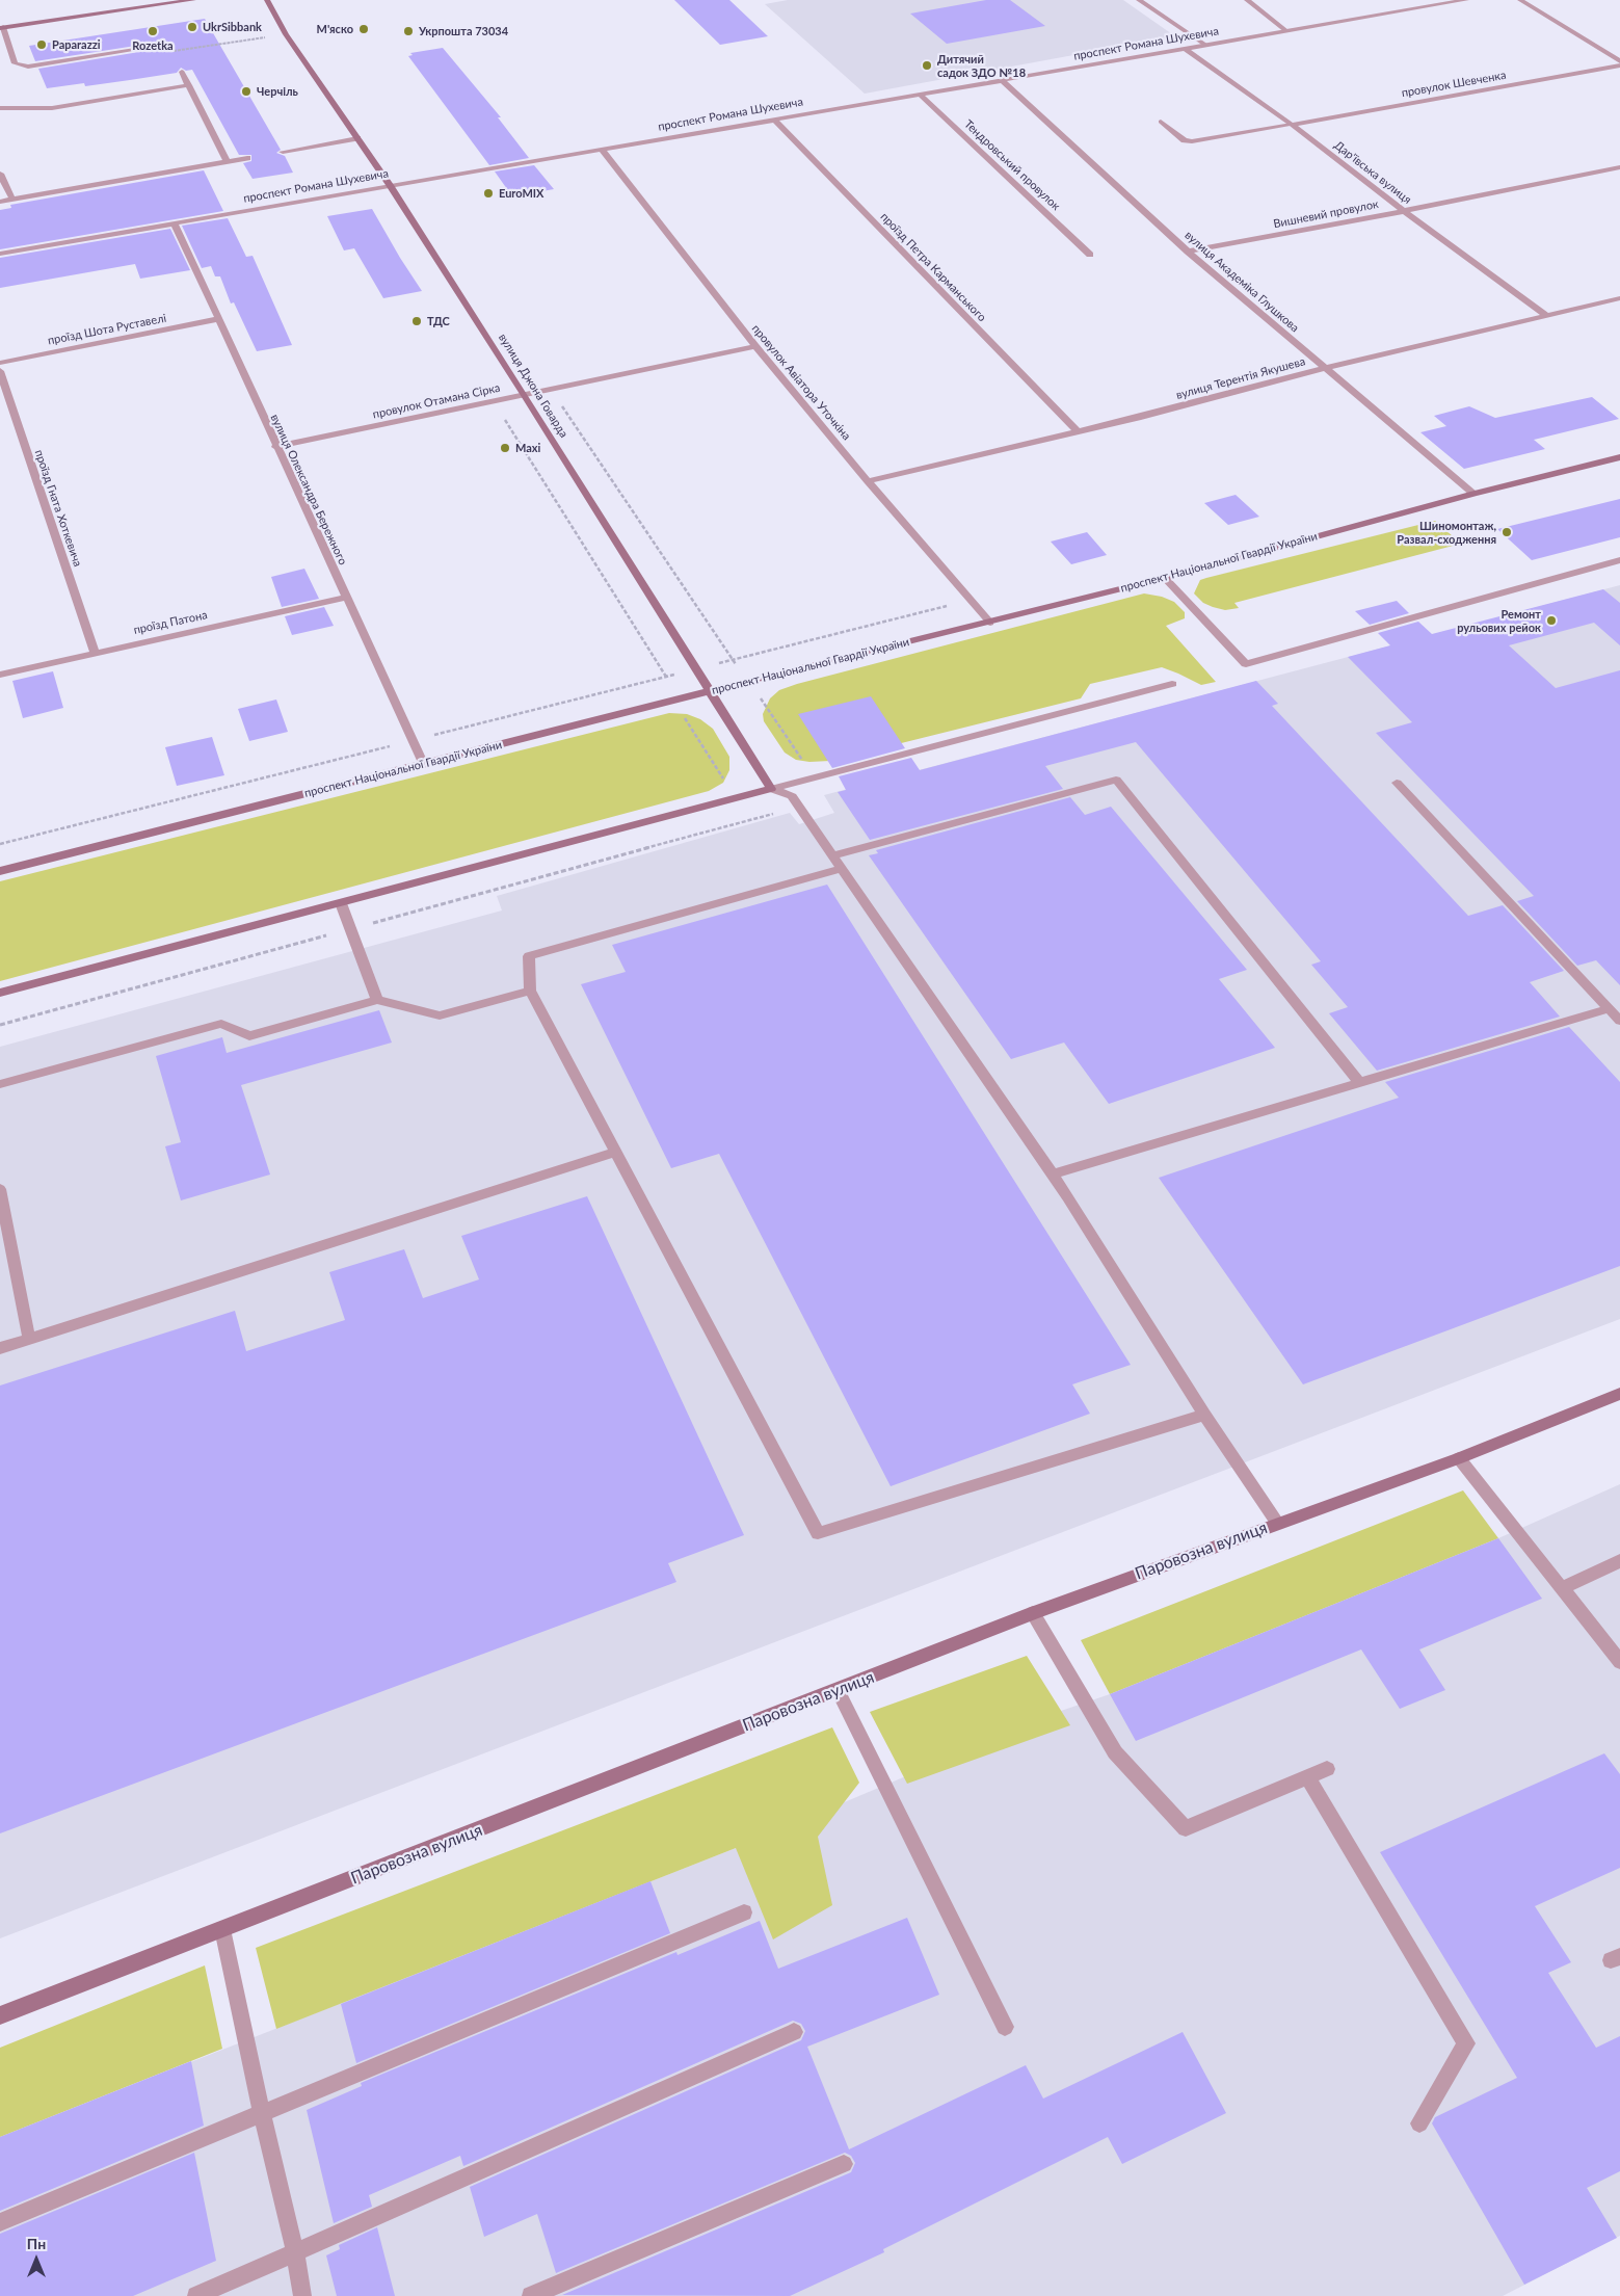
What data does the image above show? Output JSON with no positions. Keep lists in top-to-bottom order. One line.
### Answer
{"streets":{"street":["проспект Романа Шухевича","провулок Шевченка","Тендровський провулок","Дар'ївська вулиця","Вишневий провулок","проїзд Петра Карманського","вулиця Академіка Глушкова","проїзд Шота Руставелі","вулиця Терентія Якушева","провулок Авіатора Уточкіна","вулиця Джона Говарда","провулок Отамана Сірка","вулиця Олександра Бережного","проїзд Гната Хоткевича","проспект Національної Гвардії України","проїзд Патона","Паровозна вулиця"]},"crossings":[["проспект Романа Шухевича","Тендровський провулок"],["проспект Романа Шухевича","Дар'ївська вулиця"],["проспект Романа Шухевича","проїзд Петра Карманського"],["проспект Романа Шухевича","вулиця Академіка Глушкова"],["проспект Романа Шухевича","провулок Авіатора Уточкіна"],["проспект Романа Шухевича","вулиця Джона Говарда"],["проспект Романа Шухевича","вулиця Олександра Бережного"],["провулок Шевченка","Дар'ївська вулиця"],["Дар'ївська вулиця","Вишневий провулок"],["Дар'ївська вулиця","вулиця Терентія Якушева"],["Вишневий провулок","вулиця Академіка Глушкова"],["проїзд Петра Карманського","вулиця Терентія Якушева"],["вулиця Академіка Глушкова","вулиця Терентія Якушева"],["вулиця Академіка Глушкова","проспект Національної Гвардії України"],["проїзд Шота Руставелі","вулиця Олександра Бережного"],["вулиця Терентія Якушева","провулок Авіатора Уточкіна"],["провулок Авіатора Уточкіна","провулок Отамана Сірка"],["провулок Авіатора Уточкіна","проспект Національної Гвардії України"],["вулиця Джона Говарда","провулок Отамана Сірка"],["вулиця Джона Говарда","проспект Національної Гвардії України"],["провулок Отамана Сірка","вулиця Олександра Бережного"],["вулиця Олександра Бережного","проспект Національної Гвардії України"],["вулиця Олександра Бережного","проїзд Патона"],["проїзд Гната Хоткевича","проїзд Патона"]],"places":["UkrSibbank","М'яско","Rozetka","Укрпошта 73034","Paparazzi","Дитячий садок ЗДО №18","Черчіль","EuroMIX","ТДС","Maxi","Шиномонтаж, Развал-сходження","Ремонт рульових рейок"],"north":"top"}
